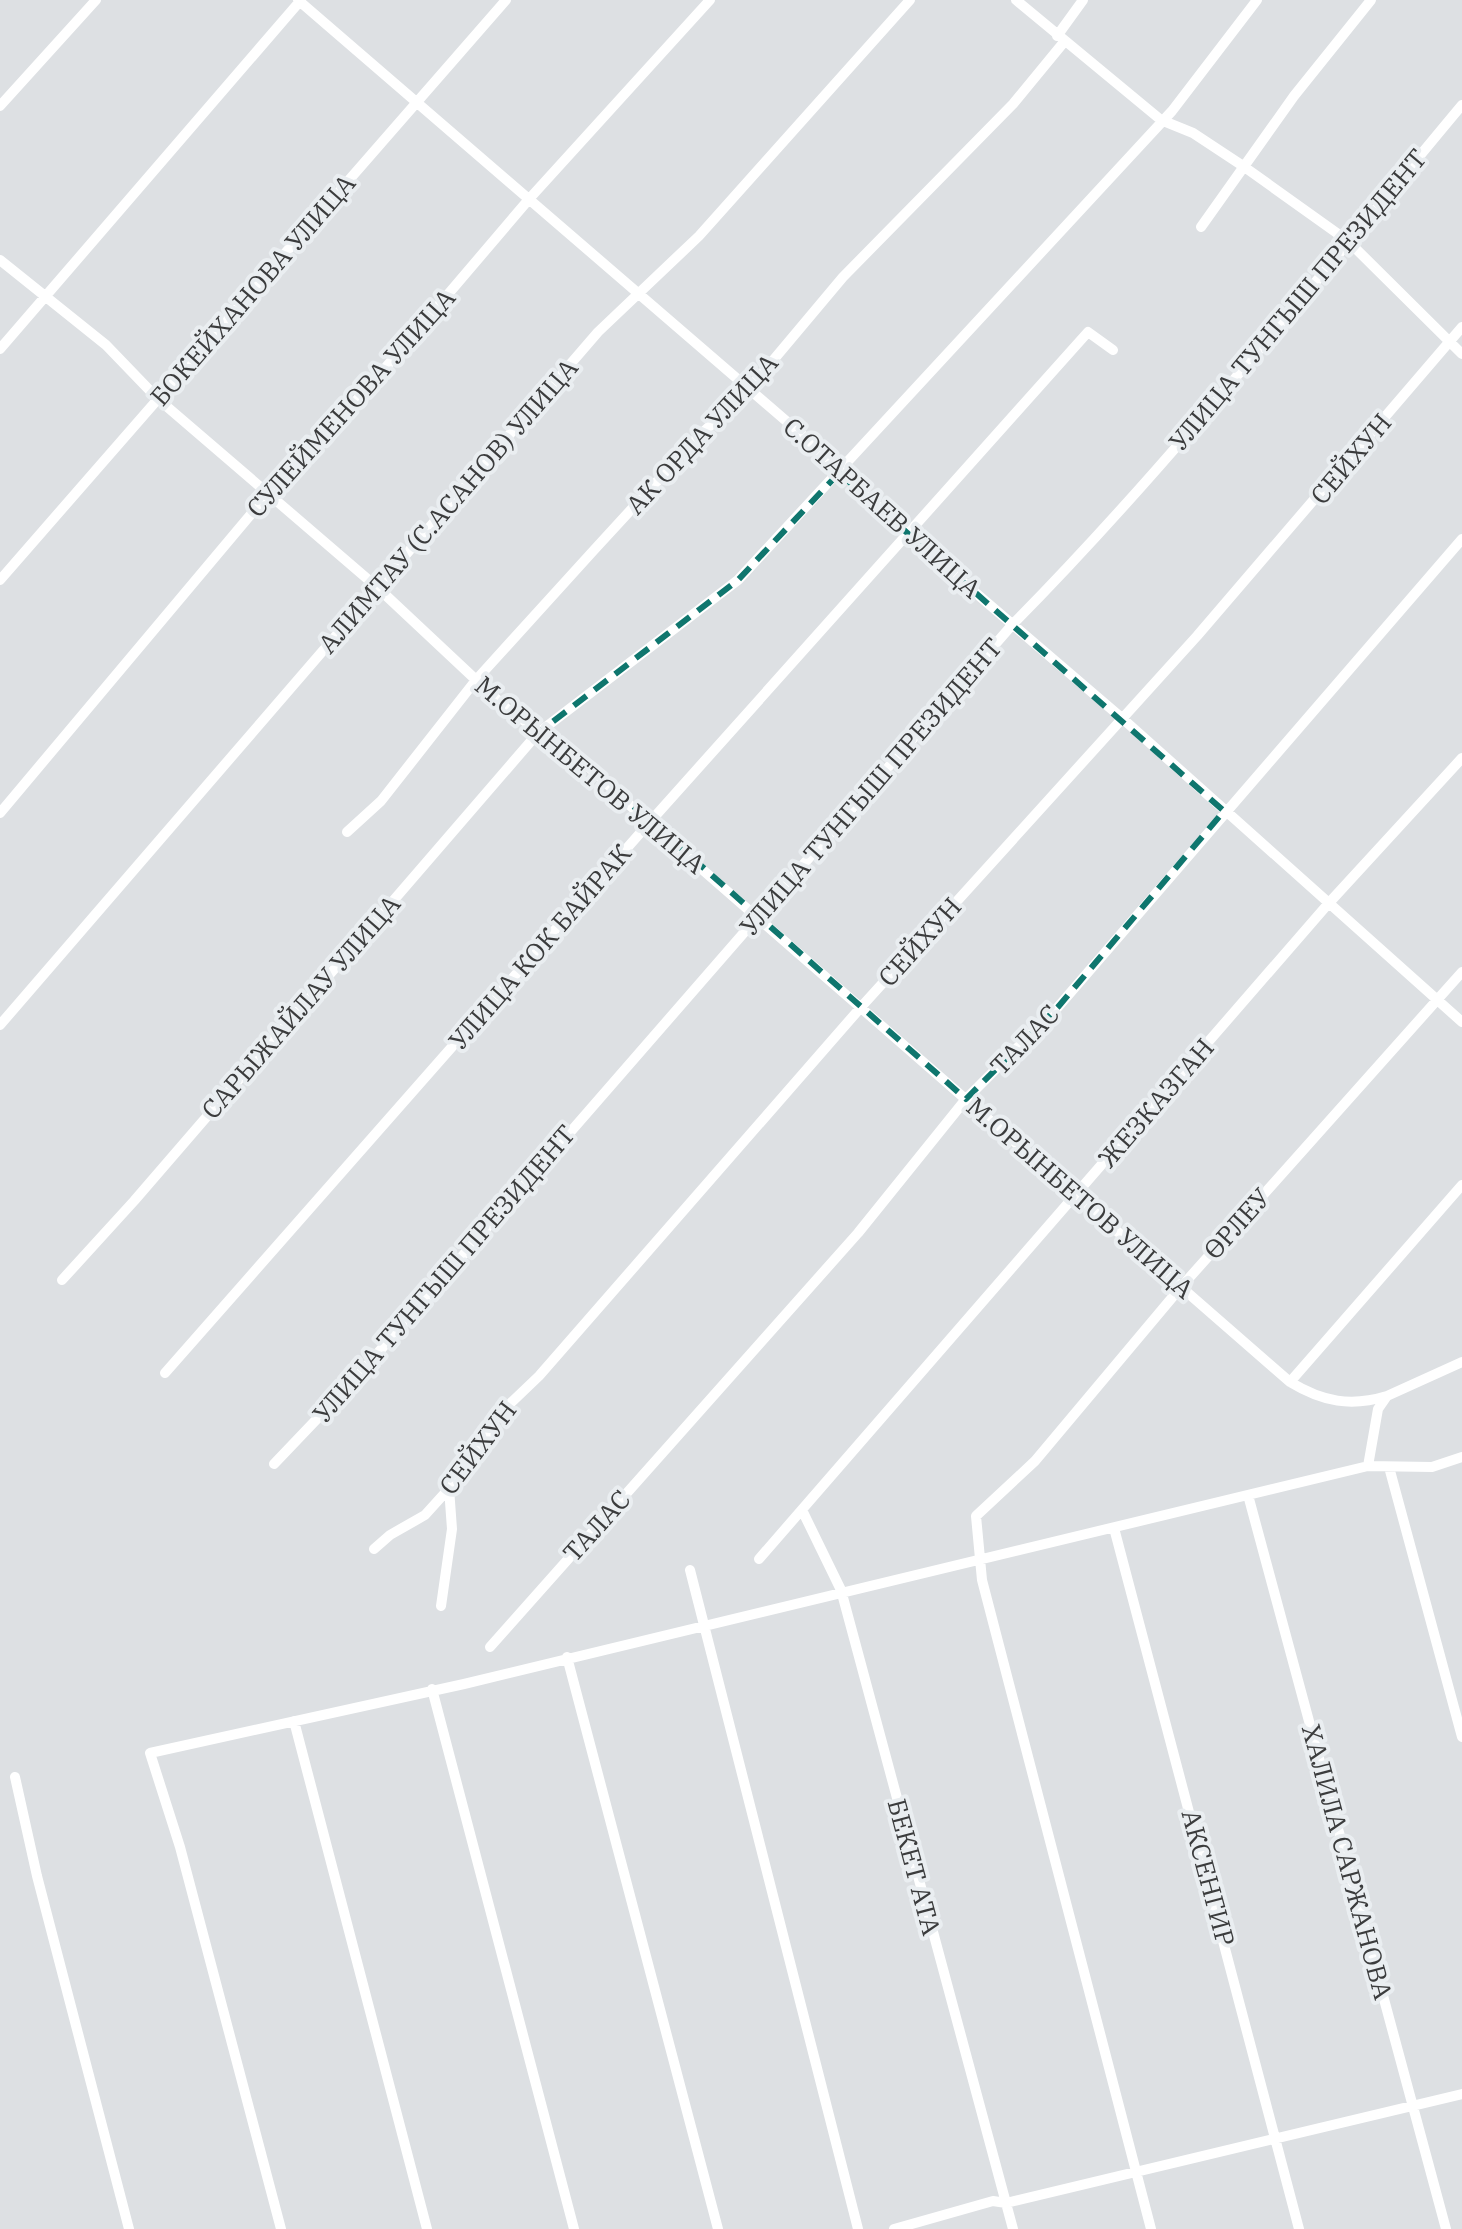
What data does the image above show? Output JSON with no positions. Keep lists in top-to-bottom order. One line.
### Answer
{"streets":{"street":["БОКЕЙХАНОВА УЛИЦА","УЛИЦА ТУНГЫШ ПРЕЗИДЕНТ","СУЛЕЙМЕНОВА УЛИЦА","АК ОРДА УЛИЦА","СЕЙХУН","АЛИМТАУ (С.АСАНОВ) УЛИЦА","С.ОТАРБАЕВ УЛИЦА","М.ОРЫНБЕТОВ УЛИЦА","УЛИЦА КОК БАЙРАК","САРЫЖАЙЛАУ УЛИЦА","ТАЛАС","ЖЕЗКАЗГАН","ӨРЛЕУ","ХАЛИЛА САРЖАНОВА","БЕКЕТ АТА","АКСЕНГИР"]},"crossings":[["БОКЕЙХАНОВА УЛИЦА","С.ОТАРБАЕВ УЛИЦА"],["БОКЕЙХАНОВА УЛИЦА","М.ОРЫНБЕТОВ УЛИЦА"],["УЛИЦА ТУНГЫШ ПРЕЗИДЕНТ","С.ОТАРБАЕВ УЛИЦА"],["УЛИЦА ТУНГЫШ ПРЕЗИДЕНТ","М.ОРЫНБЕТОВ УЛИЦА"],["СУЛЕЙМЕНОВА УЛИЦА","С.ОТАРБАЕВ УЛИЦА"],["СУЛЕЙМЕНОВА УЛИЦА","М.ОРЫНБЕТОВ УЛИЦА"],["АК ОРДА УЛИЦА","С.ОТАРБАЕВ УЛИЦА"],["АК ОРДА УЛИЦА","М.ОРЫНБЕТОВ УЛИЦА"],["СЕЙХУН","С.ОТАРБАЕВ УЛИЦА"],["СЕЙХУН","М.ОРЫНБЕТОВ УЛИЦА"],["АЛИМТАУ (С.АСАНОВ) УЛИЦА","С.ОТАРБАЕВ УЛИЦА"],["АЛИМТАУ (С.АСАНОВ) УЛИЦА","М.ОРЫНБЕТОВ УЛИЦА"],["С.ОТАРБАЕВ УЛИЦА","УЛИЦА КОК БАЙРАК"],["С.ОТАРБАЕВ УЛИЦА","САРЫЖАЙЛАУ УЛИЦА"],["С.ОТАРБАЕВ УЛИЦА","ТАЛАС"],["С.ОТАРБАЕВ УЛИЦА","ЖЕЗКАЗГАН"],["С.ОТАРБАЕВ УЛИЦА","ӨРЛЕУ"],["М.ОРЫНБЕТОВ УЛИЦА","УЛИЦА КОК БАЙРАК"],["М.ОРЫНБЕТОВ УЛИЦА","САРЫЖАЙЛАУ УЛИЦА"],["М.ОРЫНБЕТОВ УЛИЦА","ТАЛАС"],["М.ОРЫНБЕТОВ УЛИЦА","ЖЕЗКАЗГАН"],["М.ОРЫНБЕТОВ УЛИЦА","ӨРЛЕУ"],["ЖЕЗКАЗГАН","БЕКЕТ АТА"]]}
